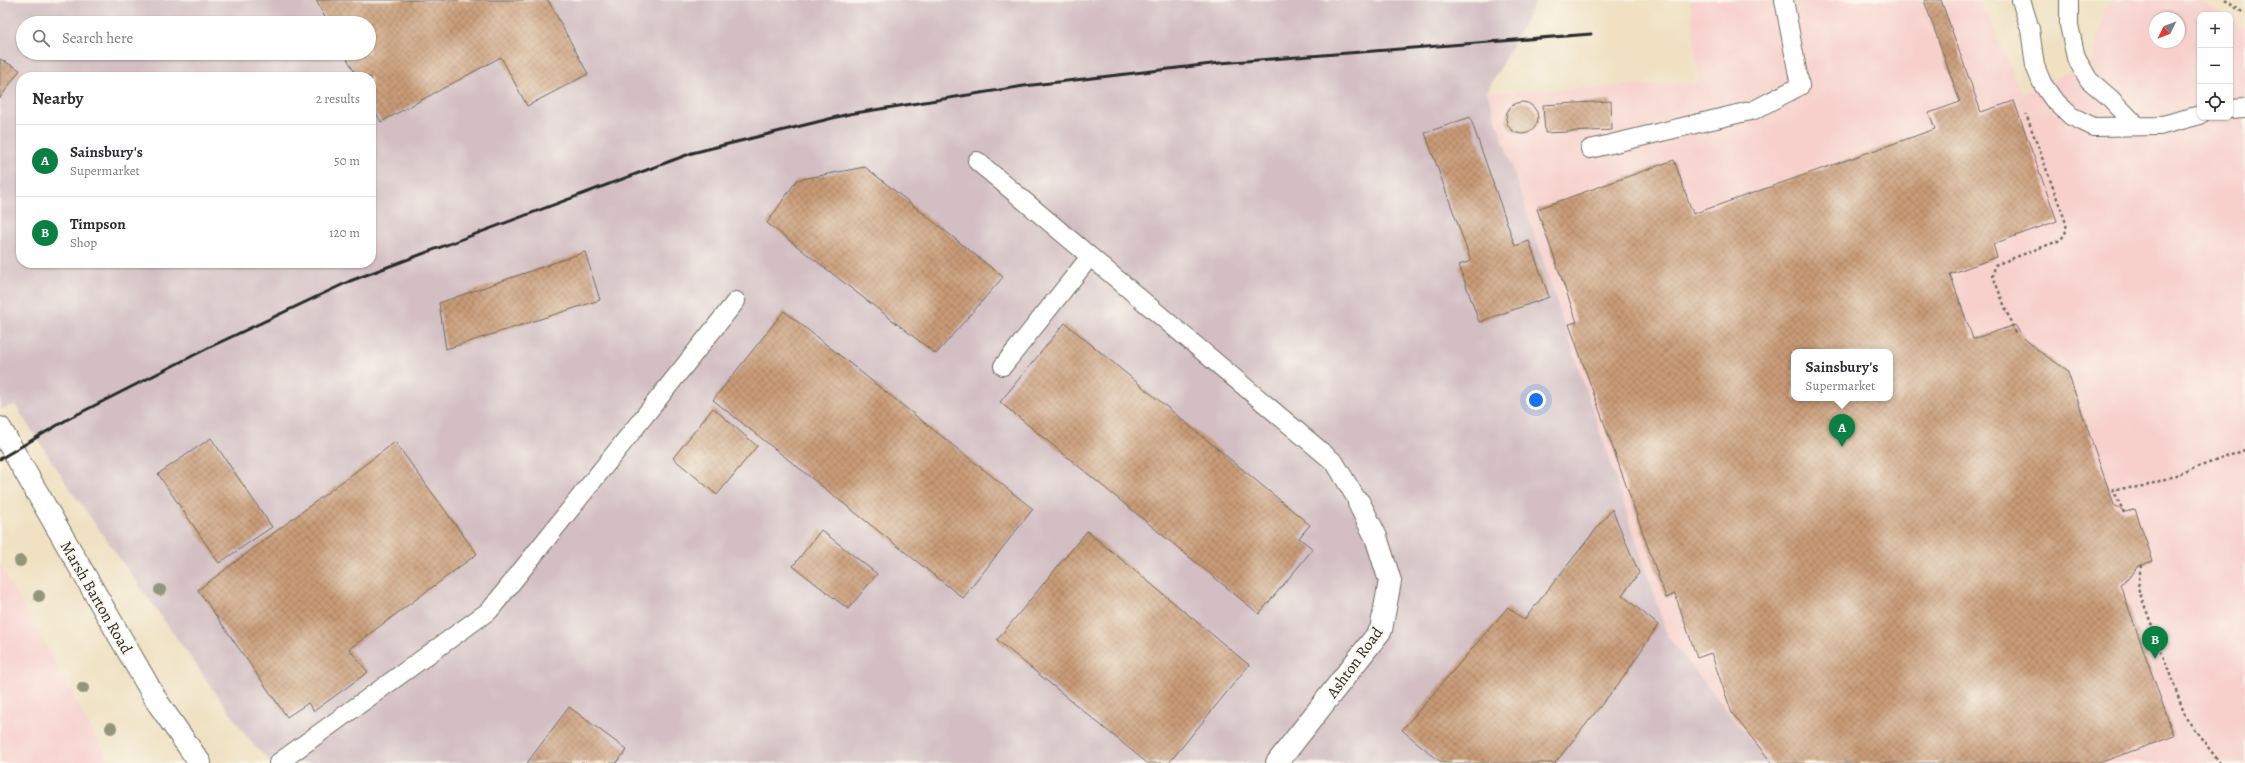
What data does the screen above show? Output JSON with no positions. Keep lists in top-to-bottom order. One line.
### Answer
{"streets":{"street":["Marsh Barton Road","Ashton Road"]},"north":"bottom left","page":{"map_buttons":["+","−"],"search":"Search here","heading":["Nearby","2 results"],"list":[{"mark":"A","name":"Sainsbury's","note":"Supermarket","value":"50 m"},{"mark":"B","name":"Timpson","note":"Shop","value":"120 m"}],"popup":["Sainsbury's","Supermarket"],"pins":["A","B"]}}
